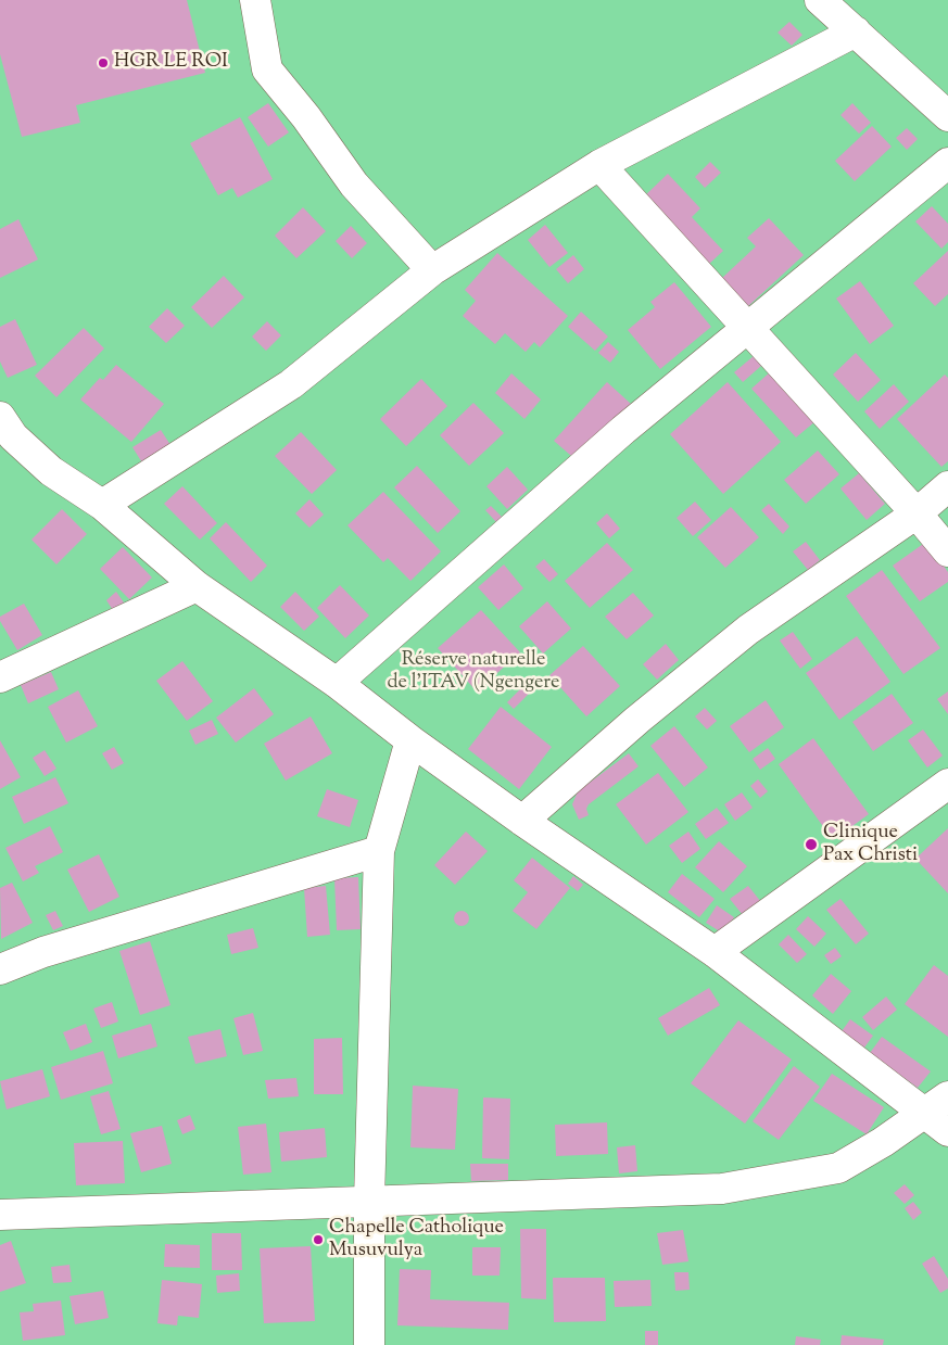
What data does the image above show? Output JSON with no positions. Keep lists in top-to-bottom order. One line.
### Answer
{"parks":["Réserve naturelle de l'ITAV (Ngengere"],"places":["HGR LE ROI","Clinique Pax Christi","Chapelle Catholique Musuvulya"]}
